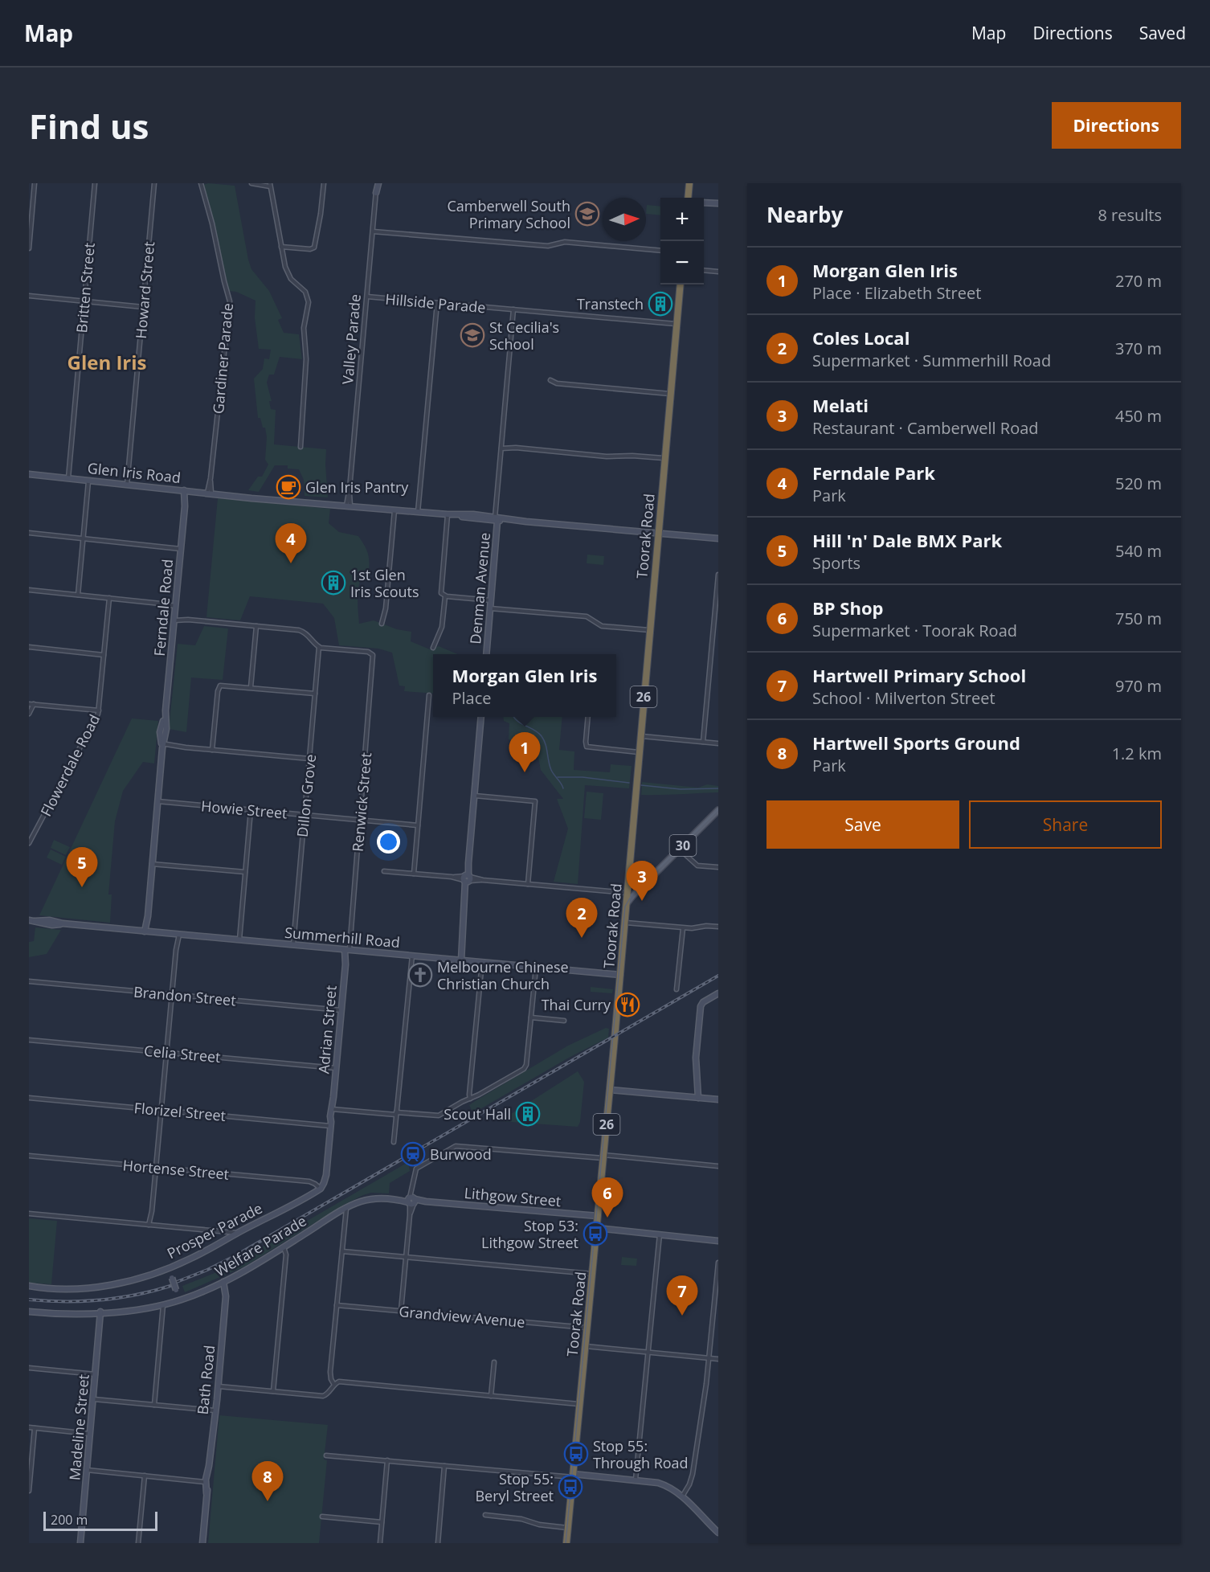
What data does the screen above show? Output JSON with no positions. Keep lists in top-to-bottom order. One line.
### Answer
{"streets":{"highway":["Toorak Road","26"],"main road":["30"],"street":["Britten Street","Howard Street","Hillside Parade","Valley Parade","Gardiner Parade","Glen Iris Road","Denman Avenue","Ferndale Road","Flowerdale Road","Dillon Grove","Renwick Street","Howie Street","Summerhill Road","Brandon Street","Adrian Street","Celia Street","Florizel Street","Hortense Street","Lithgow Street","Prosper Parade","Welfare Parade","Grandview Avenue","Bath Road","Madeline Street"]},"crossings":[["Britten Street","Glen Iris Road"],["Howard Street","Glen Iris Road"],["Hillside Parade","Valley Parade"],["Hillside Parade","Toorak Road"],["Valley Parade","Glen Iris Road"],["Gardiner Parade","Glen Iris Road"],["Glen Iris Road","Toorak Road"],["Glen Iris Road","Denman Avenue"],["Glen Iris Road","Ferndale Road"],["Toorak Road","30"],["Toorak Road","Summerhill Road"],["Toorak Road","Lithgow Street"],["Toorak Road","Grandview Avenue"],["Ferndale Road","Howie Street"],["Ferndale Road","Summerhill Road"],["Dillon Grove","Renwick Street"],["Dillon Grove","Howie Street"],["Dillon Grove","Summerhill Road"],["Renwick Street","Howie Street"],["Renwick Street","Summerhill Road"],["Renwick Street","Adrian Street"],["Summerhill Road","Adrian Street"],["Brandon Street","Adrian Street"],["Adrian Street","Celia Street"],["Adrian Street","Florizel Street"],["Adrian Street","Hortense Street"],["Adrian Street","Prosper Parade"],["Hortense Street","Prosper Parade"],["Lithgow Street","Welfare Parade"],["Welfare Parade","Bath Road"],["Welfare Parade","Madeline Street"]],"districts":["Glen Iris"],"places":{"school or university":["Camberwell South Primary School","St Cecilia's School"],"building":["Transtech","1st Glen Iris Scouts","Scout Hall"],"cafe":["Glen Iris Pantry"],"church":["Melbourne Chinese Christian Church"],"restaurant":["Thai Curry"],"station":["Burwood"],"bus stop":["Stop 53: Lithgow Street","Stop 55: Through Road","Stop 55: Beryl Street"]},"scale_bar":"200 m","north":"right","page":{"header":"Map","nav":["Map","Directions","Saved"],"buttons":["Directions",["Save","Share"]],"title":"Find us","heading":["Nearby","8 results"],"map_buttons":["+","−"],"list":[{"mark":"1","name":"Morgan Glen Iris","note":"Place · Elizabeth Street","value":"270 m"},{"mark":"2","name":"Coles Local","note":"Supermarket · Summerhill Road","value":"370 m"},{"mark":"3","name":"Melati","note":"Restaurant · Camberwell Road","value":"450 m"},{"mark":"4","name":"Ferndale Park","note":"Park","value":"520 m"},{"mark":"5","name":"Hill 'n' Dale BMX Park","note":"Sports","value":"540 m"},{"mark":"6","name":"BP Shop","note":"Supermarket · Toorak Road","value":"750 m"},{"mark":"7","name":"Hartwell Primary School","note":"School · Milverton Street","value":"970 m"},{"mark":"8","name":"Hartwell Sports Ground","note":"Park","value":"1.2 km"}],"pins":["4","1","5","3","2","6","7","8"],"popup":["Morgan Glen Iris","Place"],"scale":"200 m"}}
